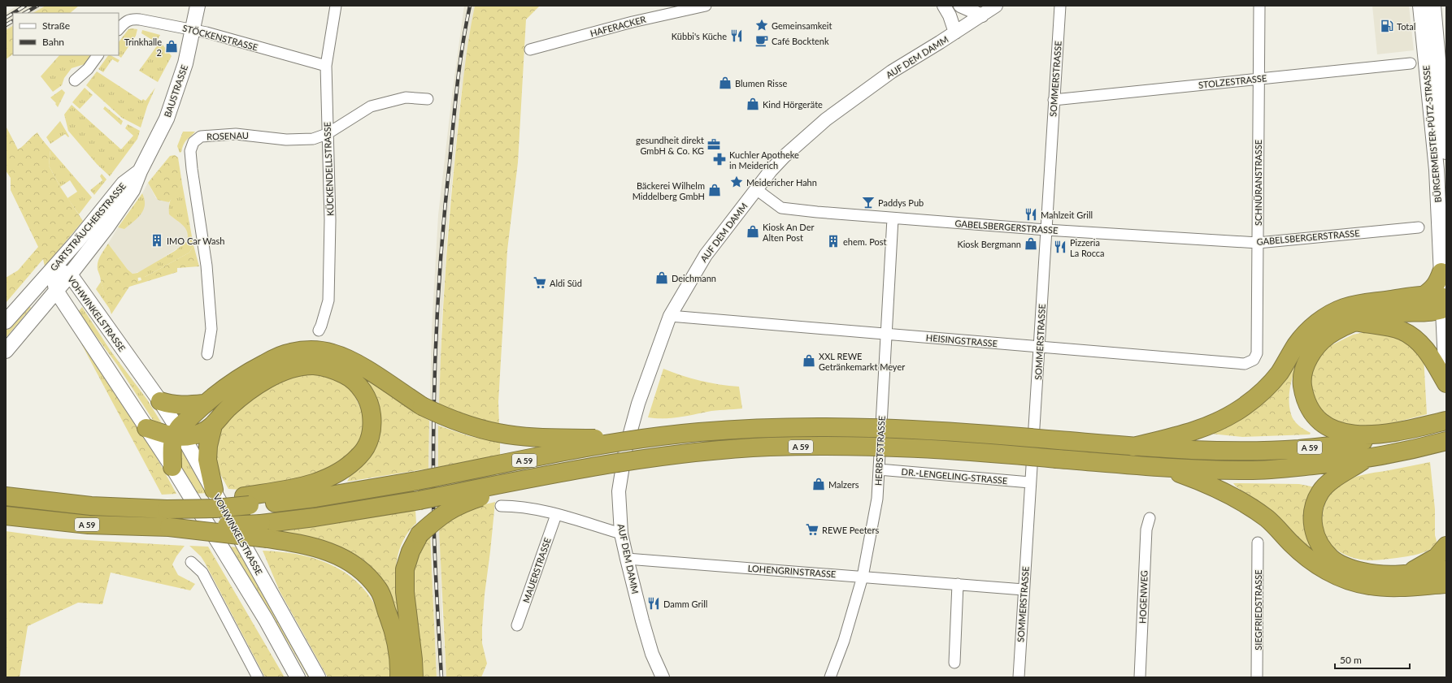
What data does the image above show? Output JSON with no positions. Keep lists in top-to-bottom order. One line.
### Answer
{"streets":{"highway":["A 59"],"main road":["BAUSTRASSE","BÜRGERMEISTER-PÜTZ-STRASSE","GARTSTRÄUCHERSTRASSE","VOHWINKELSTRASSE"],"street":["HAFERACKER","STÖCKENSTRASSE","AUF DEM DAMM","SOMMERSTRASSE","STOLZESTRASSE","ROSENAU","KÜCKENDELLSTRASSE","SCHNÜRANSTRASSE","GABELSBERGERSTRASSE","HEISINGSTRASSE","HERBSTSTRASSE","DR.-LENGELING-STRASSE","MAUERSTRASSE","LOHENGRINSTRASSE","HOGENWEG","SIEGFRIEDSTRASSE"]},"crossings":[["STÖCKENSTRASSE","BAUSTRASSE"],["STÖCKENSTRASSE","KÜCKENDELLSTRASSE"],["AUF DEM DAMM","GABELSBERGERSTRASSE"],["AUF DEM DAMM","HEISINGSTRASSE"],["AUF DEM DAMM","LOHENGRINSTRASSE"],["SOMMERSTRASSE","STOLZESTRASSE"],["SOMMERSTRASSE","GABELSBERGERSTRASSE"],["SOMMERSTRASSE","HEISINGSTRASSE"],["SOMMERSTRASSE","DR.-LENGELING-STRASSE"],["SOMMERSTRASSE","LOHENGRINSTRASSE"],["STOLZESTRASSE","SCHNÜRANSTRASSE"],["BAUSTRASSE","GARTSTRÄUCHERSTRASSE"],["ROSENAU","KÜCKENDELLSTRASSE"],["SCHNÜRANSTRASSE","GABELSBERGERSTRASSE"],["SCHNÜRANSTRASSE","HEISINGSTRASSE"],["GARTSTRÄUCHERSTRASSE","VOHWINKELSTRASSE"],["GABELSBERGERSTRASSE","HERBSTSTRASSE"],["HEISINGSTRASSE","HERBSTSTRASSE"],["HERBSTSTRASSE","DR.-LENGELING-STRASSE"],["HERBSTSTRASSE","LOHENGRINSTRASSE"]],"places":{"place":["Gemeinsamkeit","Meidericher Hahn"],"fuel station":["Total"],"restaurant":["Kübbi's Küche","Mahlzeit Grill","Pizzeria La Rocca","Damm Grill"],"cafe":["Café Bocktenk"],"shop":["Trinkhalle 2","Blumen Risse","Kind Hörgeräte","Bäckerei Wilhelm Middelberg GmbH","Kiosk An Der Alten Post","Kiosk Bergmann","Deichmann","XXL REWE Getränkemarkt Meyer","Malzers"],"office":["gesundheit direkt GmbH & Co. KG"],"pharmacy":["Kuchler Apotheke in Meiderich"],"bar":["Paddys Pub"],"building":["IMO Car Wash","ehem. Post"],"supermarket":["Aldi Süd","REWE Peeters"]},"legend":["Straße","Bahn"],"scale_bar":"50 m"}
